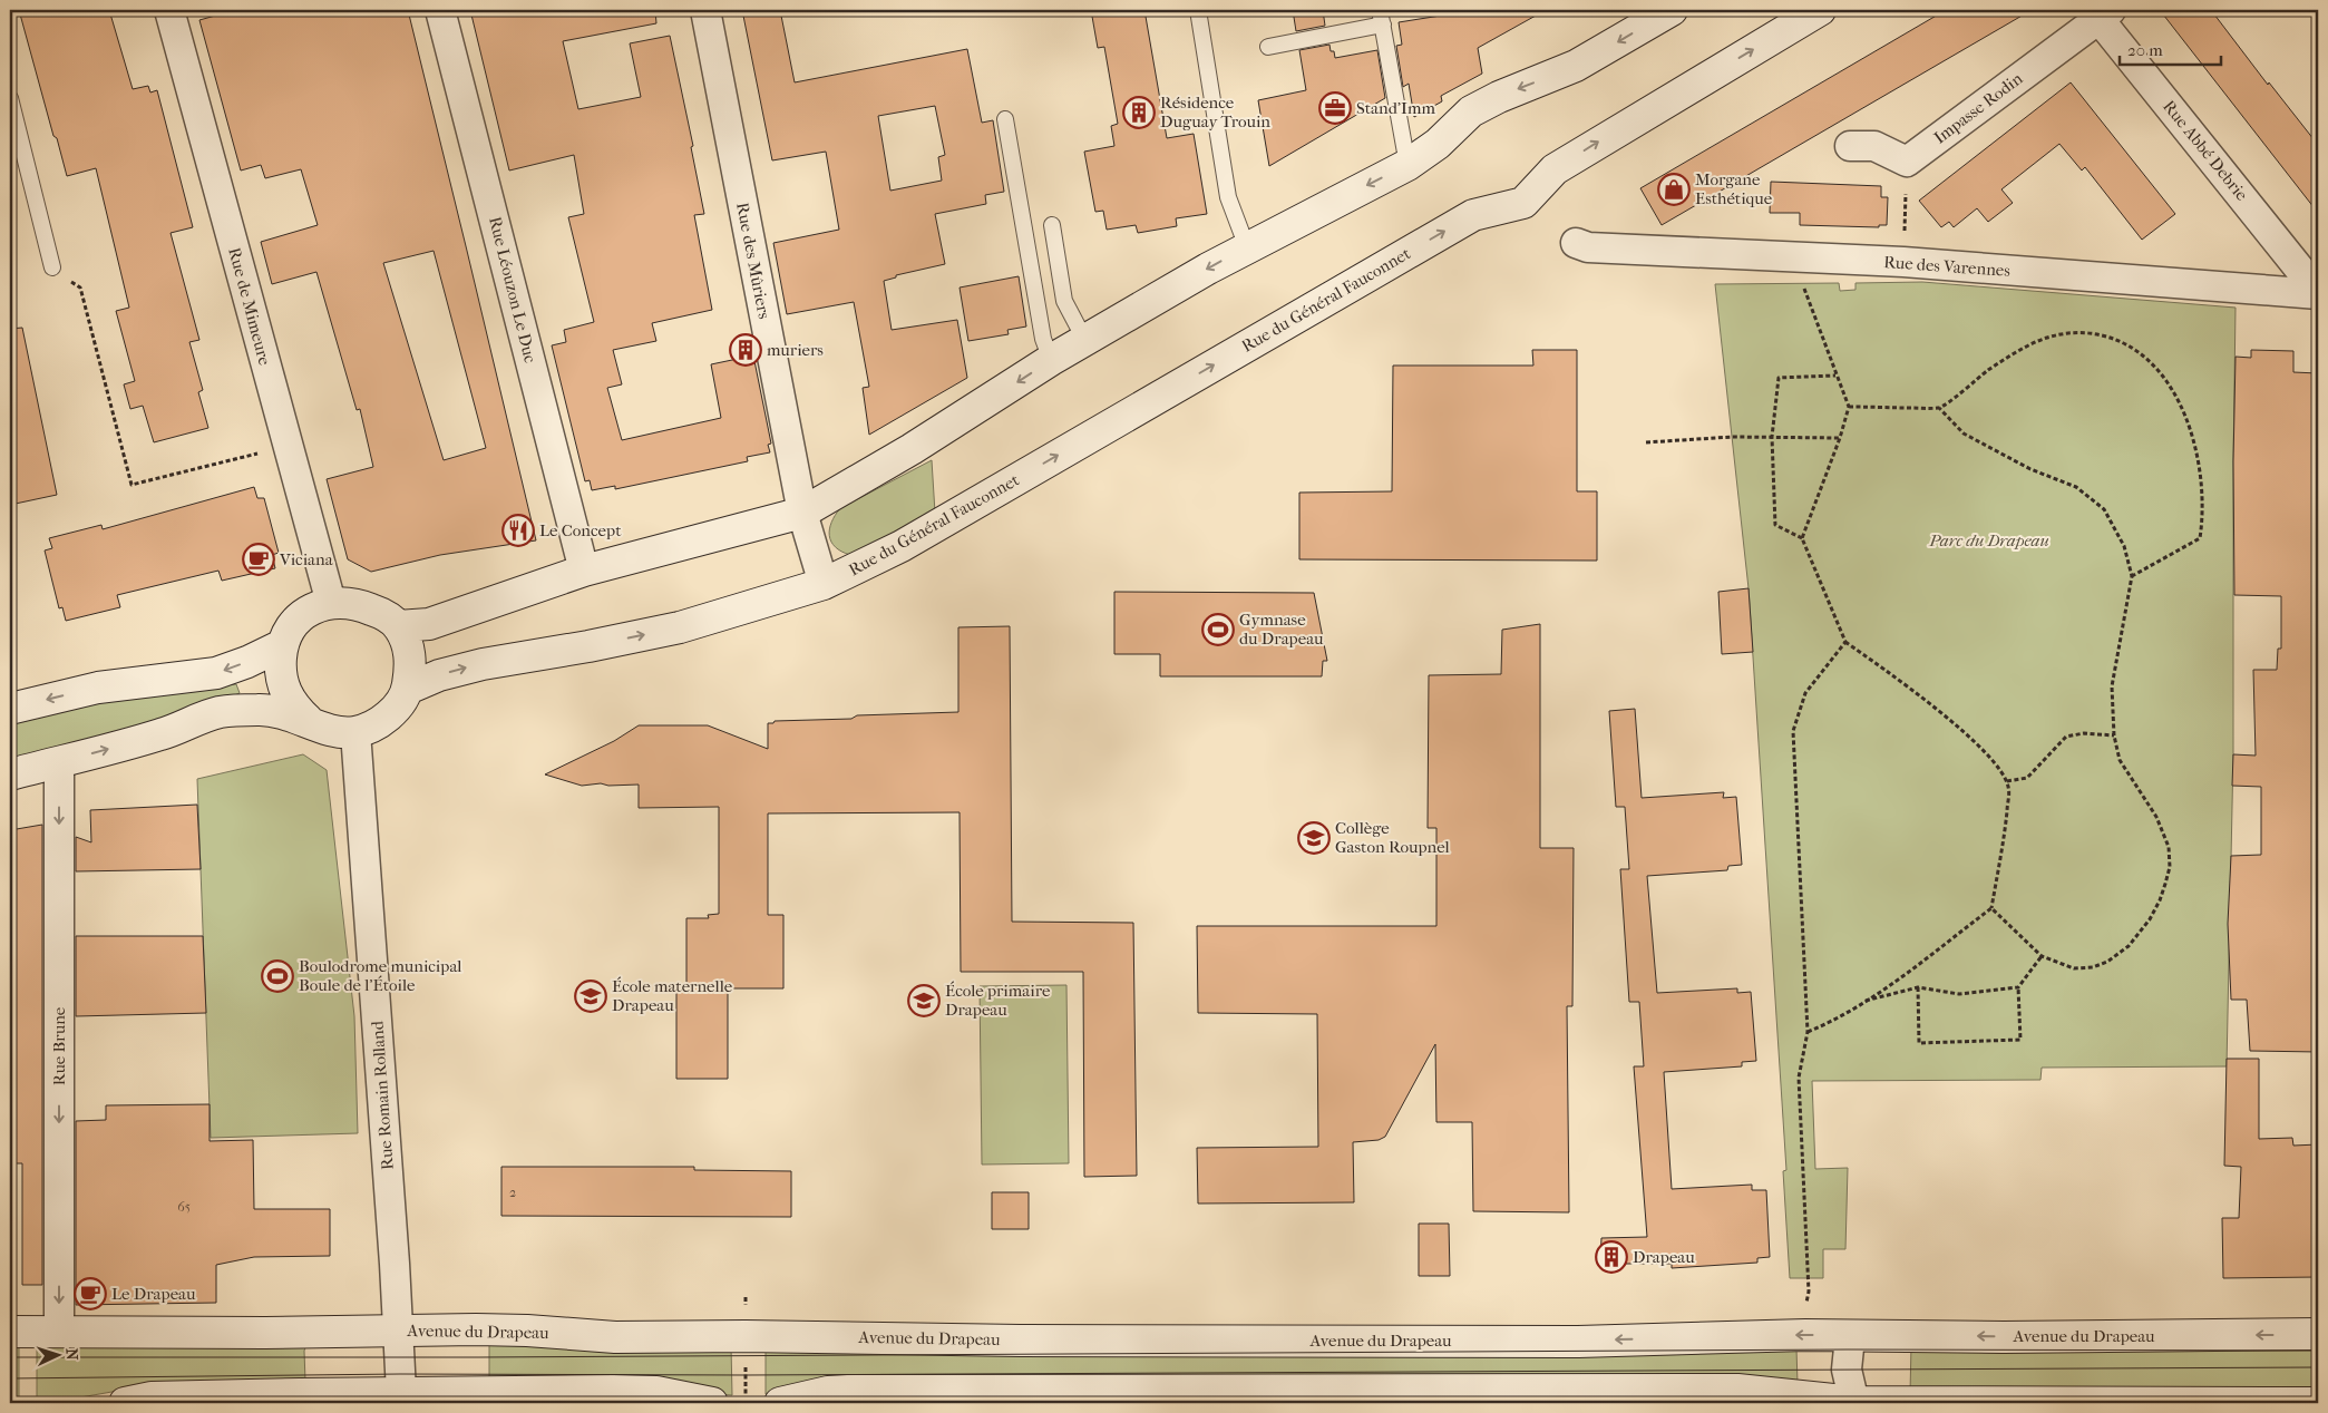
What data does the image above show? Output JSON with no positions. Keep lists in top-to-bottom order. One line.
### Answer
{"streets":{"main road":["Rue du Général Fauconnet","Avenue du Drapeau"],"street":["Impasse Rodin","Rue Abbé Debrie","Rue des Mûriers","Rue des Varennes","Rue Léouzon Le Duc","Rue de Mimeure","Rue Brune","Rue Romain Rolland"]},"crossings":[["Impasse Rodin","Rue Abbé Debrie"],["Rue Abbé Debrie","Rue des Varennes"],["Rue du Général Fauconnet","Rue de Mimeure"],["Rue du Général Fauconnet","Rue Romain Rolland"],["Rue de Mimeure","Rue Romain Rolland"],["Rue Brune","Avenue du Drapeau"],["Rue Romain Rolland","Avenue du Drapeau"]],"one_way":["Rue Brune"],"parks":["Parc du Drapeau"],"places":{"office":["Stand'Imm"],"building":["Résidence Duguay Trouin","muriers","Drapeau"],"shop":["Morgane Esthétique"],"restaurant":["Le Concept"],"cafe":["Viciana","Le Drapeau"],"sports":["Gymnase du Drapeau","Boulodrome municipal Boule de l'Étoile"],"school or university":["Collège Gaston Roupnel","École maternelle Drapeau","École primaire Drapeau"]},"house_numbers":["2","65"],"scale_bar":"20 m","north":"right"}
